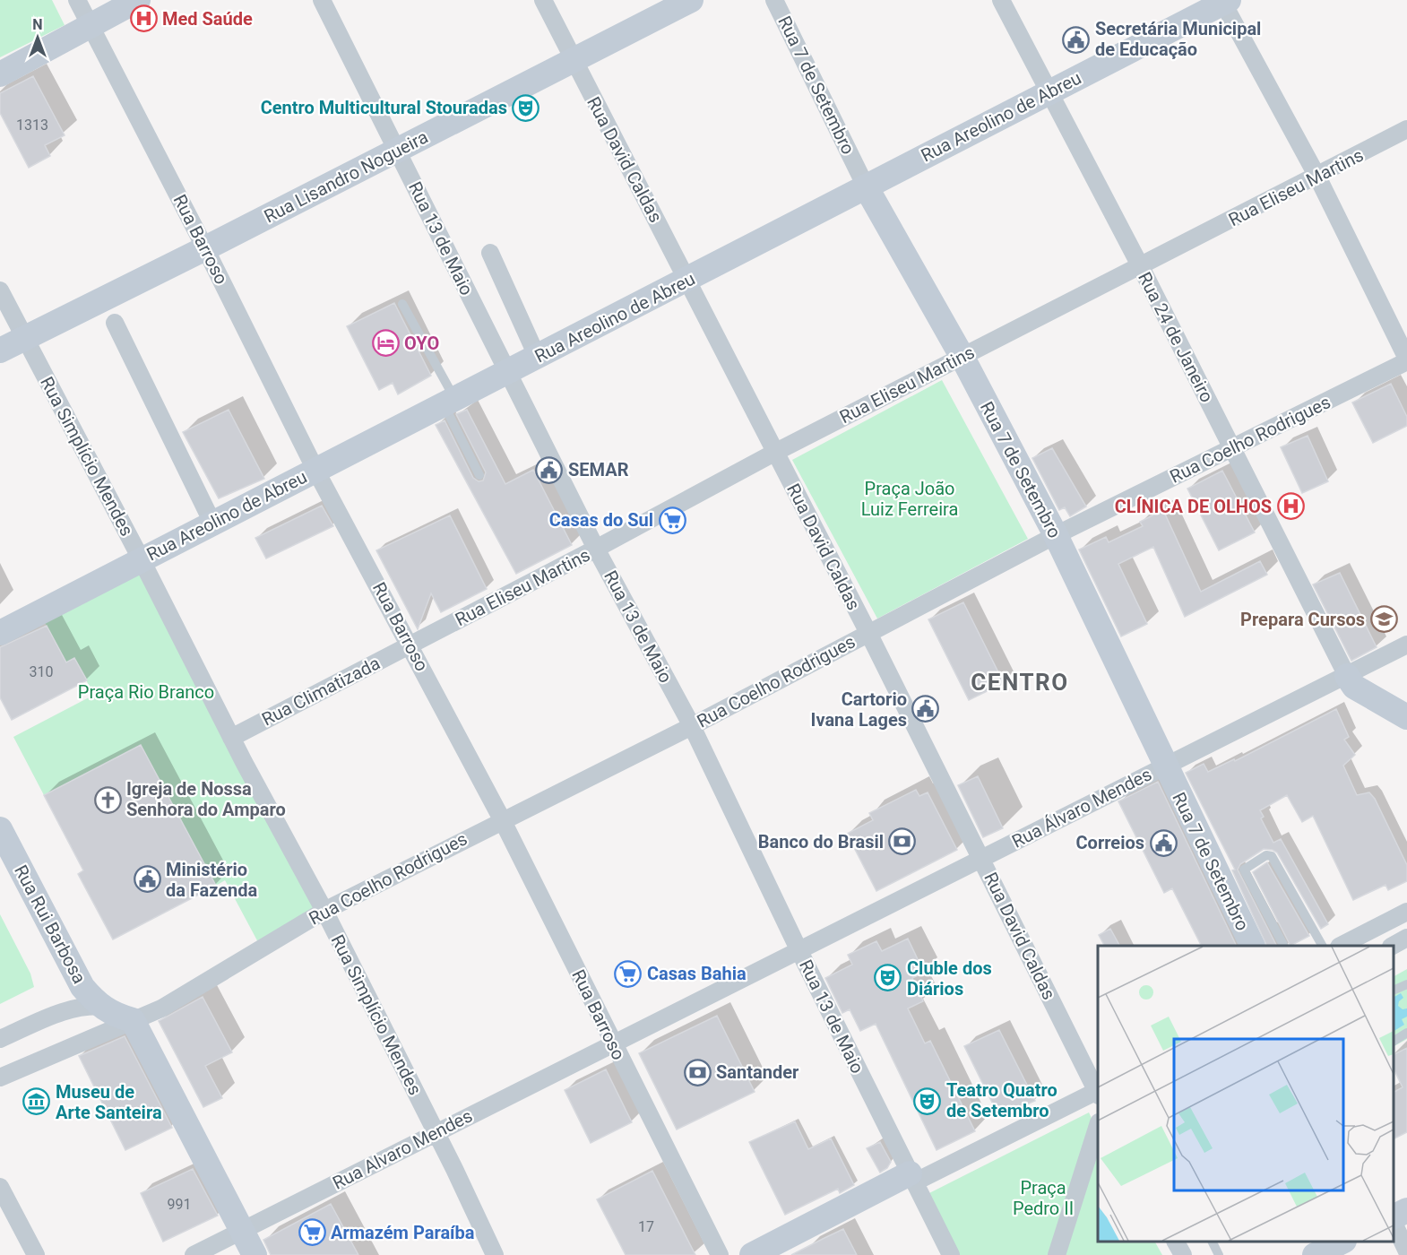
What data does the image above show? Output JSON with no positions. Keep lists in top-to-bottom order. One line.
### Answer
{"streets":{"street":["Rua 7 de Setembro","Rua Areolino de Abreu","Rua David Caldas","Rua Lisandro Nogueira","Rua Eliseu Martins","Rua 13 de Maio","Rua Barroso","Rua 24 de Janeiro","Rua Coelho Rodrigues","Rua Simplício Mendes","Rua Climatizada","Rua Álvaro Mendes","Rua Rui Barbosa","Rua Alvaro Mendes"]},"crossings":[["Rua 7 de Setembro","Rua Areolino de Abreu"],["Rua 7 de Setembro","Rua Eliseu Martins"],["Rua 7 de Setembro","Rua Coelho Rodrigues"],["Rua 7 de Setembro","Rua Álvaro Mendes"],["Rua Areolino de Abreu","Rua David Caldas"],["Rua Areolino de Abreu","Rua 13 de Maio"],["Rua Areolino de Abreu","Rua Barroso"],["Rua Areolino de Abreu","Rua 24 de Janeiro"],["Rua Areolino de Abreu","Rua Simplício Mendes"],["Rua David Caldas","Rua Lisandro Nogueira"],["Rua David Caldas","Rua Eliseu Martins"],["Rua David Caldas","Rua Coelho Rodrigues"],["Rua David Caldas","Rua Álvaro Mendes"],["Rua Lisandro Nogueira","Rua 13 de Maio"],["Rua Lisandro Nogueira","Rua Barroso"],["Rua Lisandro Nogueira","Rua Simplício Mendes"],["Rua Eliseu Martins","Rua 13 de Maio"],["Rua Eliseu Martins","Rua Barroso"],["Rua Eliseu Martins","Rua 24 de Janeiro"],["Rua Eliseu Martins","Rua Climatizada"],["Rua 13 de Maio","Rua Coelho Rodrigues"],["Rua 13 de Maio","Rua Álvaro Mendes"],["Rua Barroso","Rua Coelho Rodrigues"],["Rua Barroso","Rua Climatizada"],["Rua Barroso","Rua Álvaro Mendes"],["Rua Barroso","Rua Alvaro Mendes"],["Rua 24 de Janeiro","Rua Coelho Rodrigues"],["Rua 24 de Janeiro","Rua Álvaro Mendes"],["Rua Coelho Rodrigues","Rua Simplício Mendes"],["Rua Coelho Rodrigues","Rua Rui Barbosa"],["Rua Simplício Mendes","Rua Climatizada"],["Rua Simplício Mendes","Rua Alvaro Mendes"],["Rua Álvaro Mendes","Rua Alvaro Mendes"]],"districts":["CENTRO"],"parks":["Praça João Luiz Ferreira","Praça Rio Branco","Praça Pedro II"],"places":{"hospital":["Med Saúde","CLÍNICA DE OLHOS"],"public building":["Secretária Municipal de Educação","SEMAR","Cartorio Ivana Lages","Correios","Ministério da Fazenda"],"theatre":["Centro Multicultural Stouradas","Cluble dos Diários","Teatro Quatro de Setembro"],"hotel":["OYO"],"supermarket":["Casas do Sul","Casas Bahia","Armazém Paraíba"],"school or university":["Prepara Cursos"],"church":["Igreja de Nossa Senhora do Amparo"],"bank":["Banco do Brasil","Santander"],"museum":["Museu de Arte Santeira"]},"house_numbers":["1313","310","991","17"],"north":"top"}
